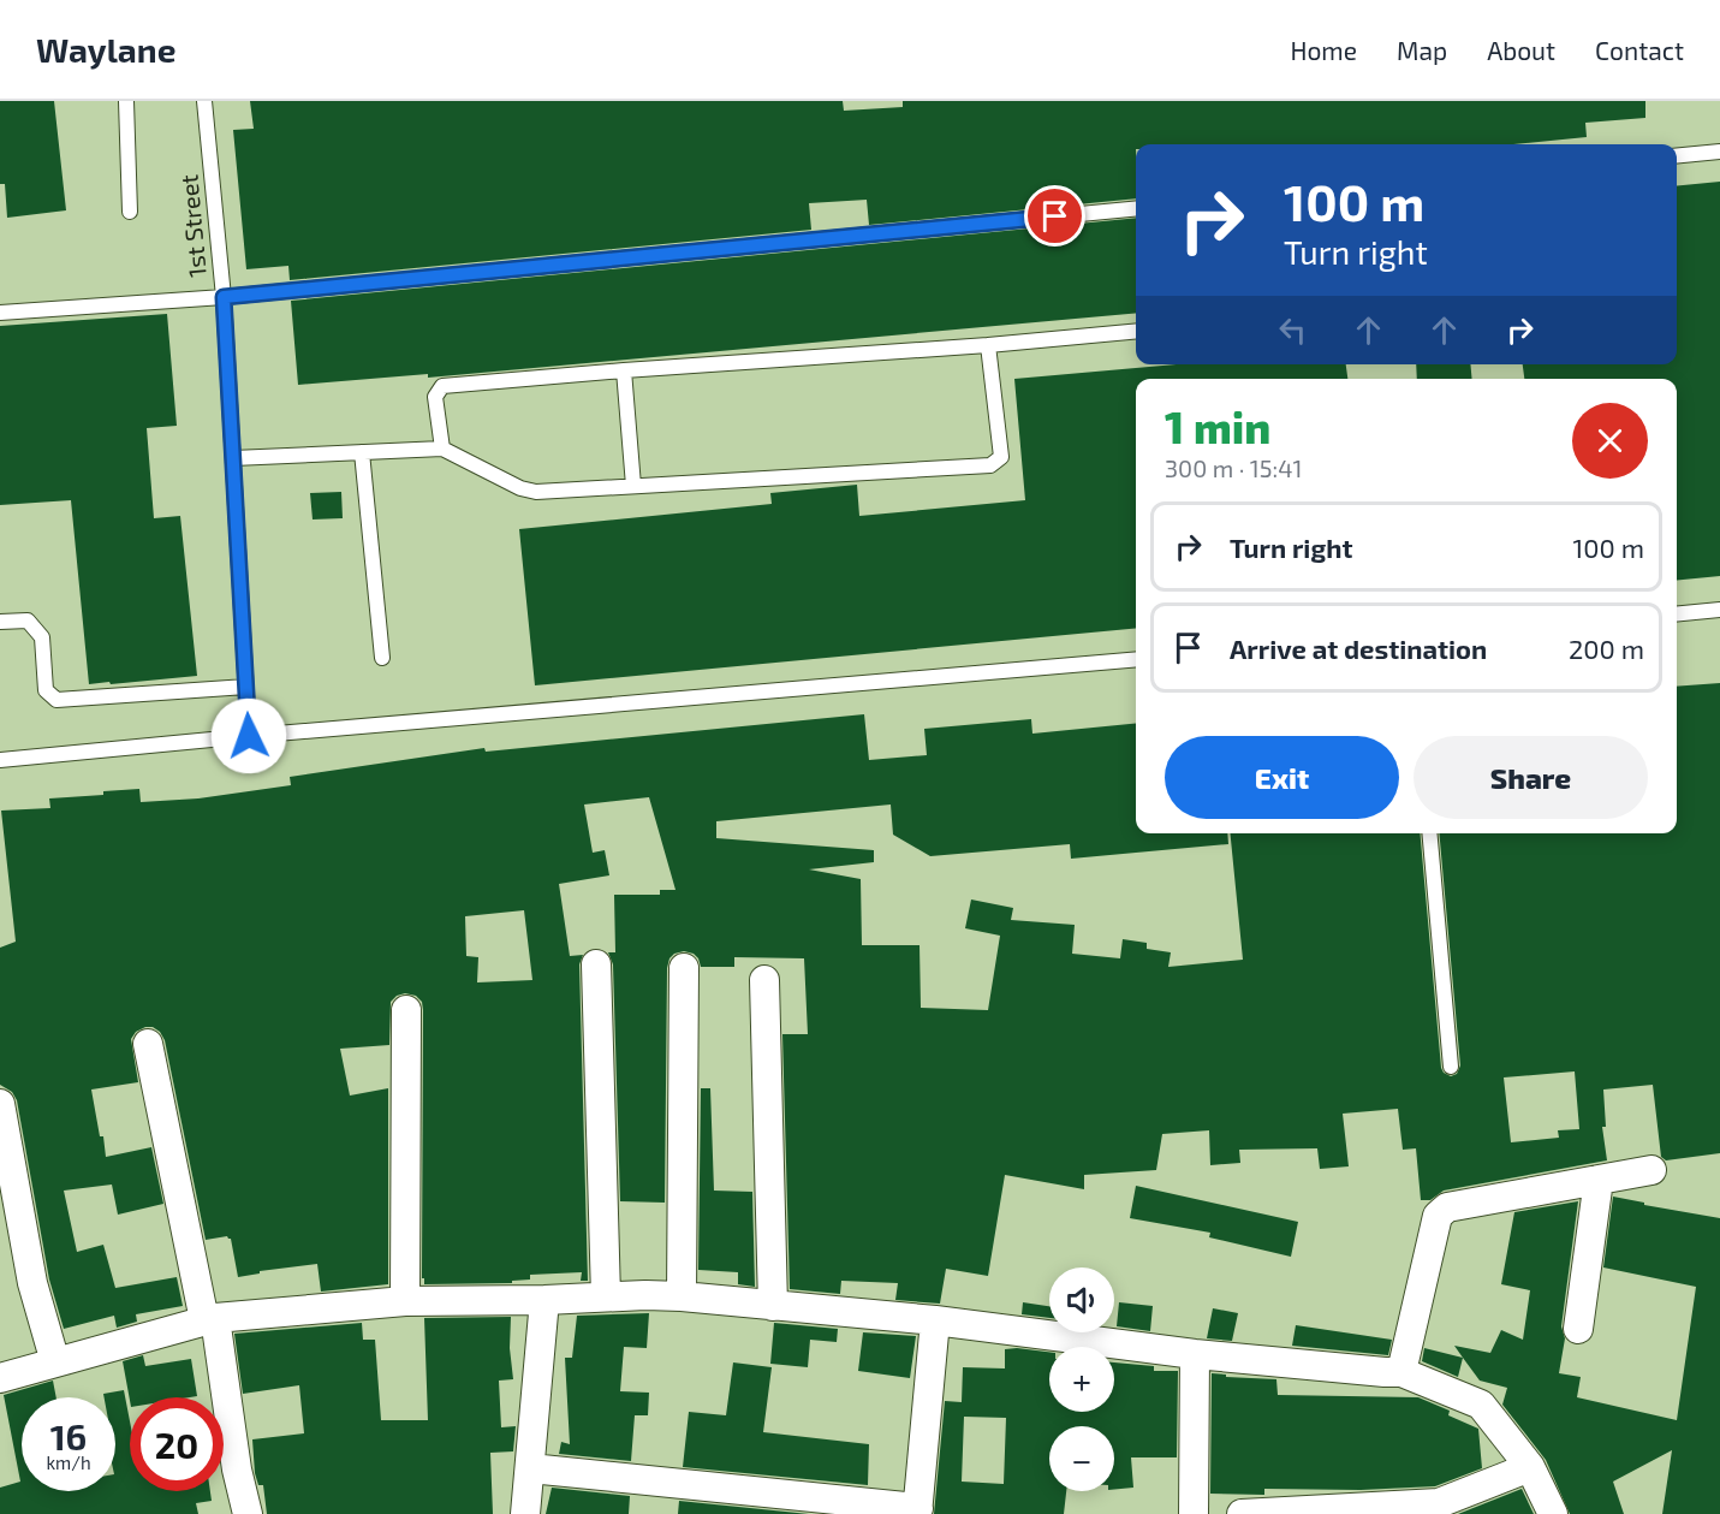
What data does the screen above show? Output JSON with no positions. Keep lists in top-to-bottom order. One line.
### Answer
{"streets":{"lane":["1st Street"]},"page":{"header":"Waylane","nav":["Home","Map","About","Contact"],"turn":["100 m","Turn right"],"heading":["1 min","300 m · 15:41"],"list":[{"name":"Turn right","value":"100 m"},{"name":"Arrive at destination","value":"200 m"}],"buttons":["Exit","Share"],"map_buttons":["+","−"],"speed":"16 km/h","limit":"20"}}
